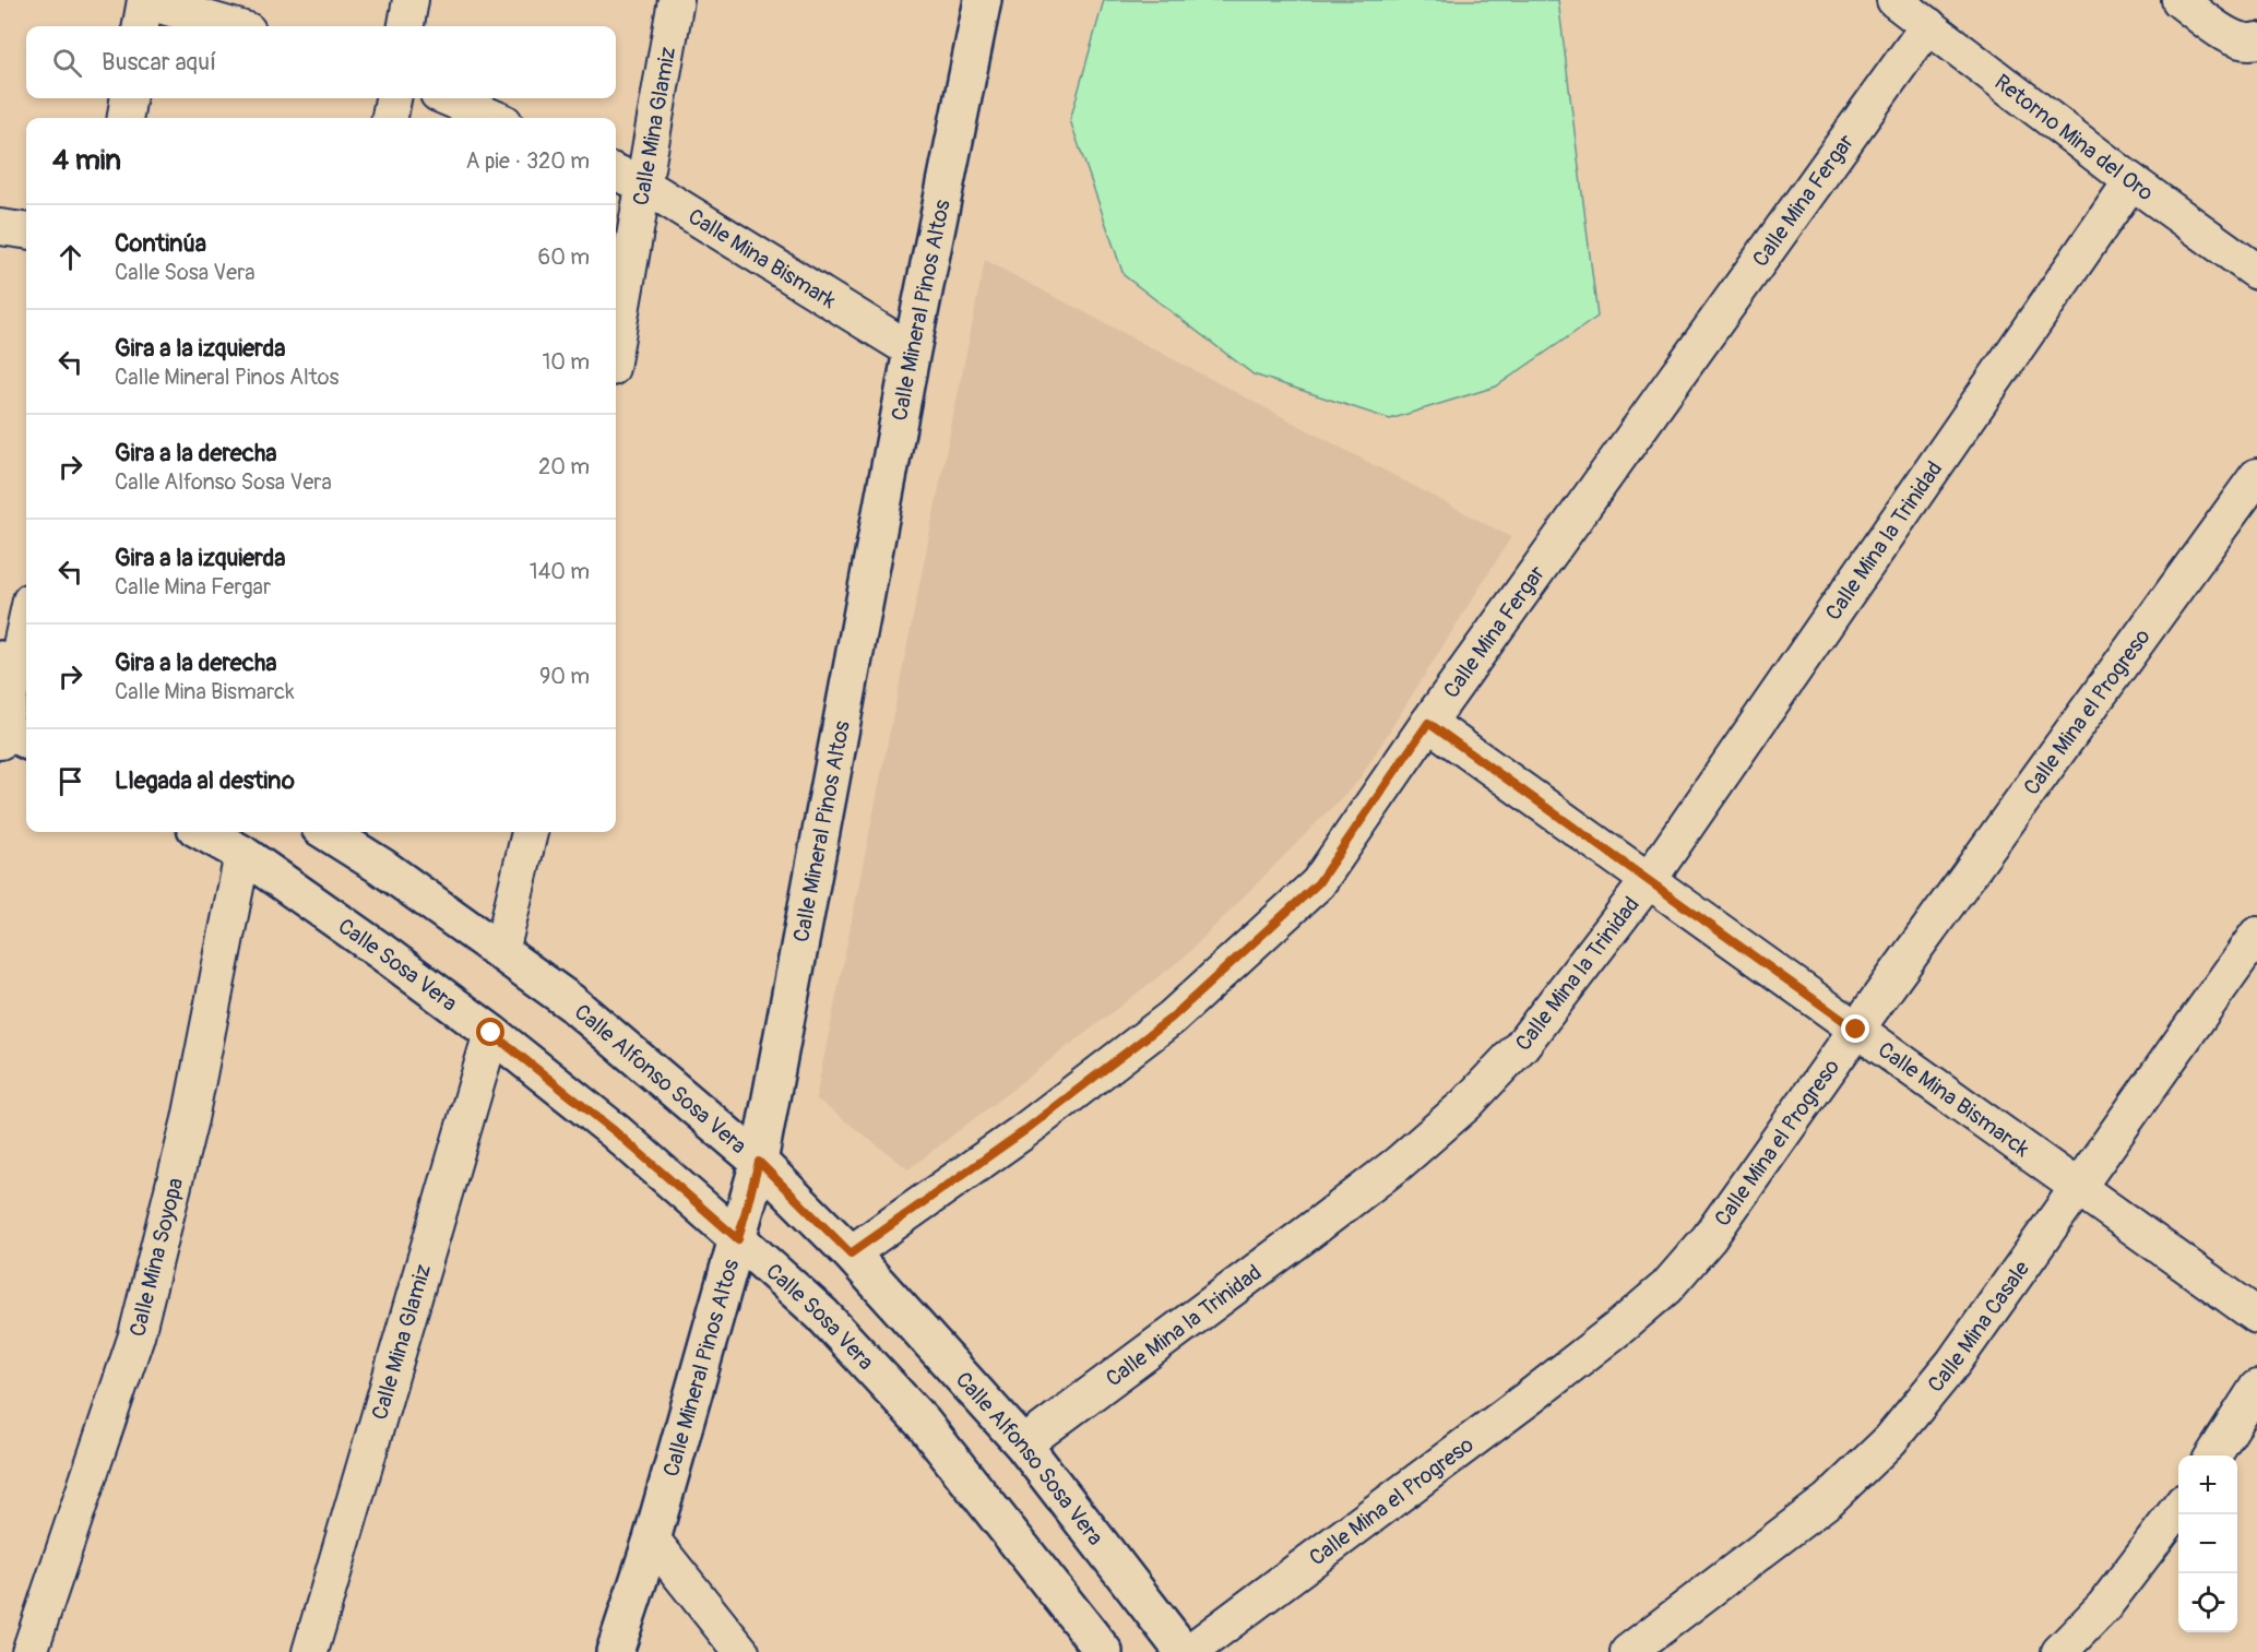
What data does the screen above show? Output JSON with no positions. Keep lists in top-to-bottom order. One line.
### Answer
{"streets":{"main road":["Calle Mineral Pinos Altos","Calle Sosa Vera","Calle Alfonso Sosa Vera"],"street":["Calle Mina Glamiz","Retorno Mina del Oro","Calle Mina Fergar","Calle Mina Bismark","Calle Mina la Trinidad","Calle Mina el Progreso","Calle Mina Bismarck","Calle Mina Soyopa","Calle Mina Casale"]},"crossings":[["Calle Mina Glamiz","Calle Mina Bismark"],["Calle Mina Glamiz","Calle Sosa Vera"],["Retorno Mina del Oro","Calle Mina Fergar"],["Retorno Mina del Oro","Calle Mina la Trinidad"],["Calle Mina Fergar","Calle Alfonso Sosa Vera"],["Calle Mina Fergar","Calle Mina Bismarck"],["Calle Mina Bismark","Calle Mineral Pinos Altos"],["Calle Mineral Pinos Altos","Calle Sosa Vera"],["Calle Mineral Pinos Altos","Calle Alfonso Sosa Vera"],["Calle Mina la Trinidad","Calle Alfonso Sosa Vera"],["Calle Mina la Trinidad","Calle Mina Bismarck"],["Calle Mina el Progreso","Calle Mina Bismarck"],["Calle Sosa Vera","Calle Mina Soyopa"],["Calle Mina Bismarck","Calle Mina Casale"]],"page":{"search":"Buscar aquí","heading":["4 min","A pie · 320 m"],"list":[["Continúa","Calle Sosa Vera","60 m"],["Gira a la izquierda","Calle Mineral Pinos Altos","10 m"],["Gira a la derecha","Calle Alfonso Sosa Vera","20 m"],["Gira a la izquierda","Calle Mina Fergar","140 m"],["Gira a la derecha","Calle Mina Bismarck","90 m"],"Llegada al destino"],"map_buttons":["+","−"]}}
